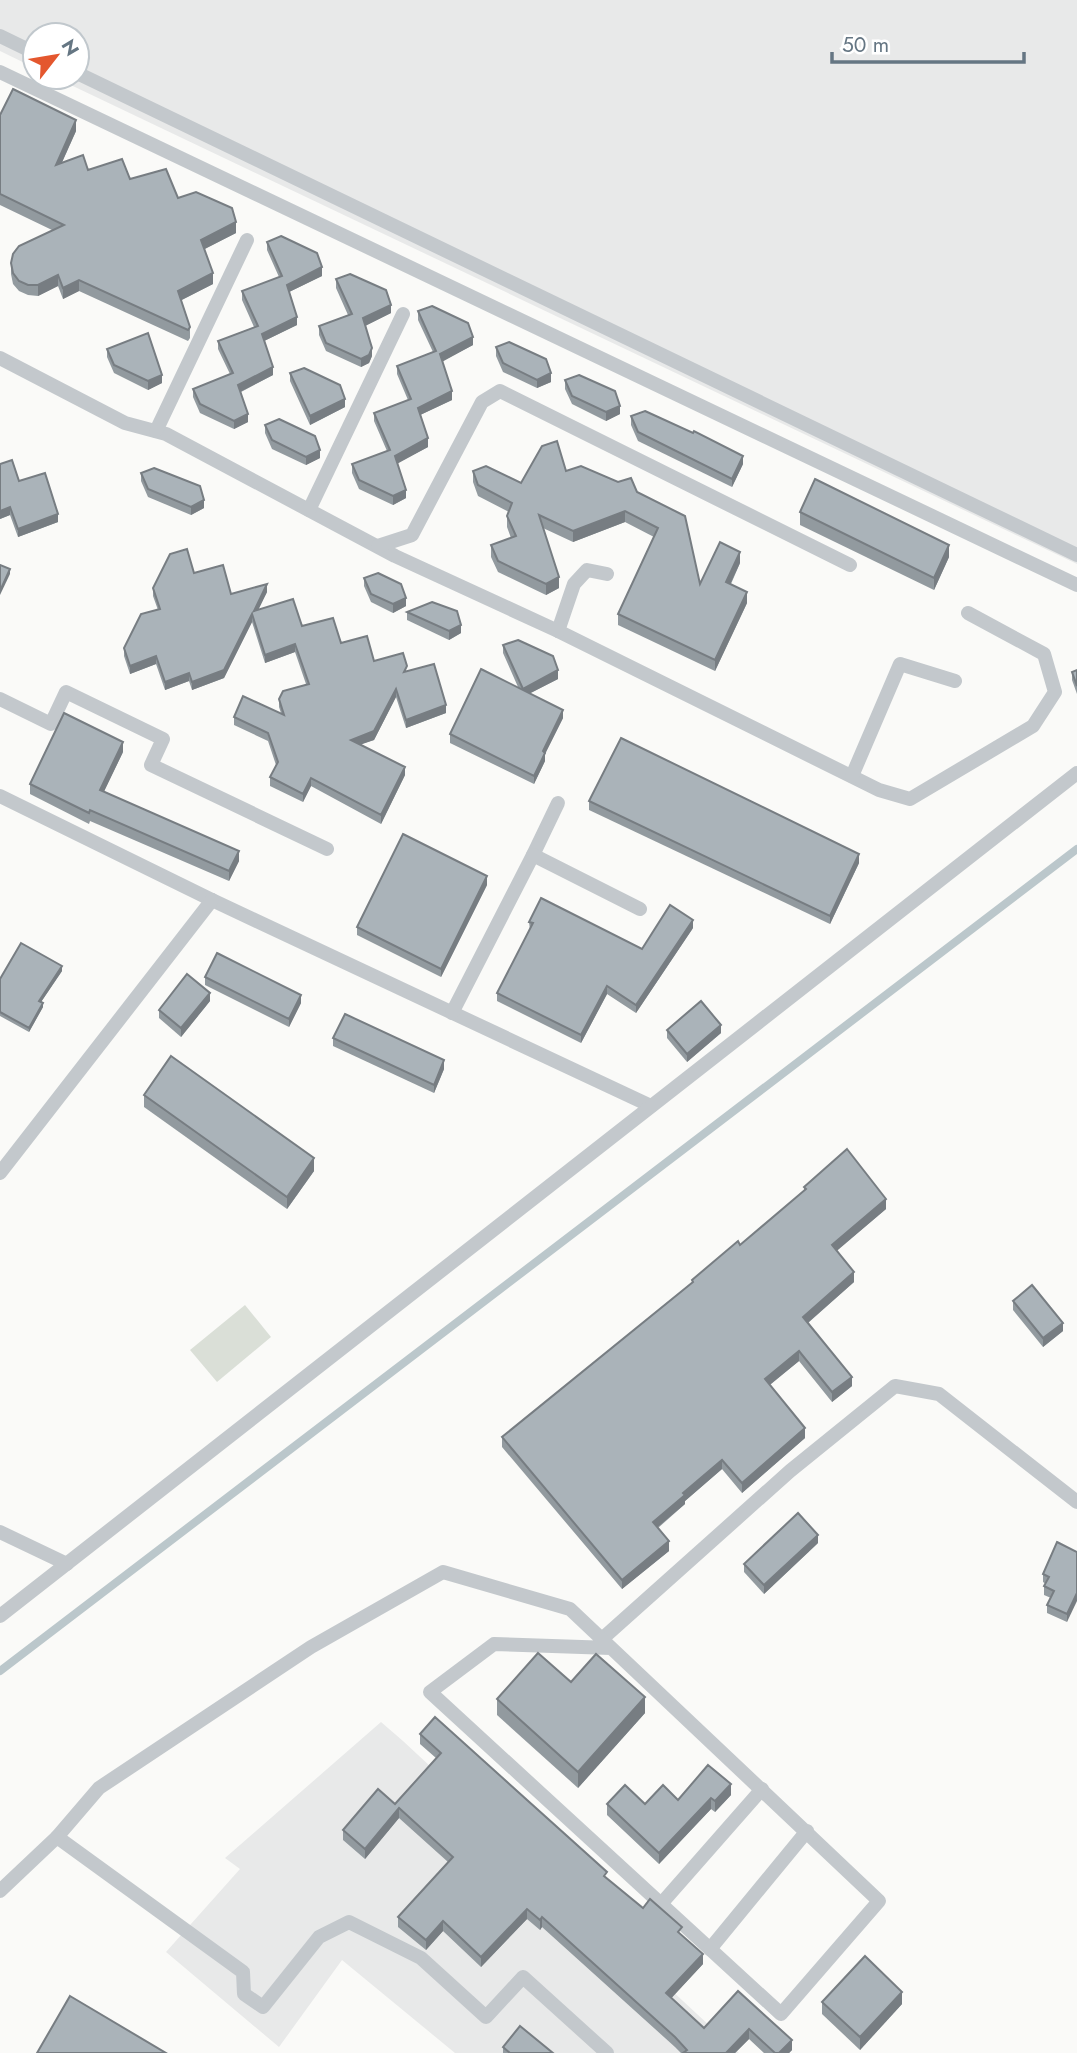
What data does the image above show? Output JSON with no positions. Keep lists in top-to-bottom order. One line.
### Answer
{"scale_bar":"50 m","north":"top right"}
